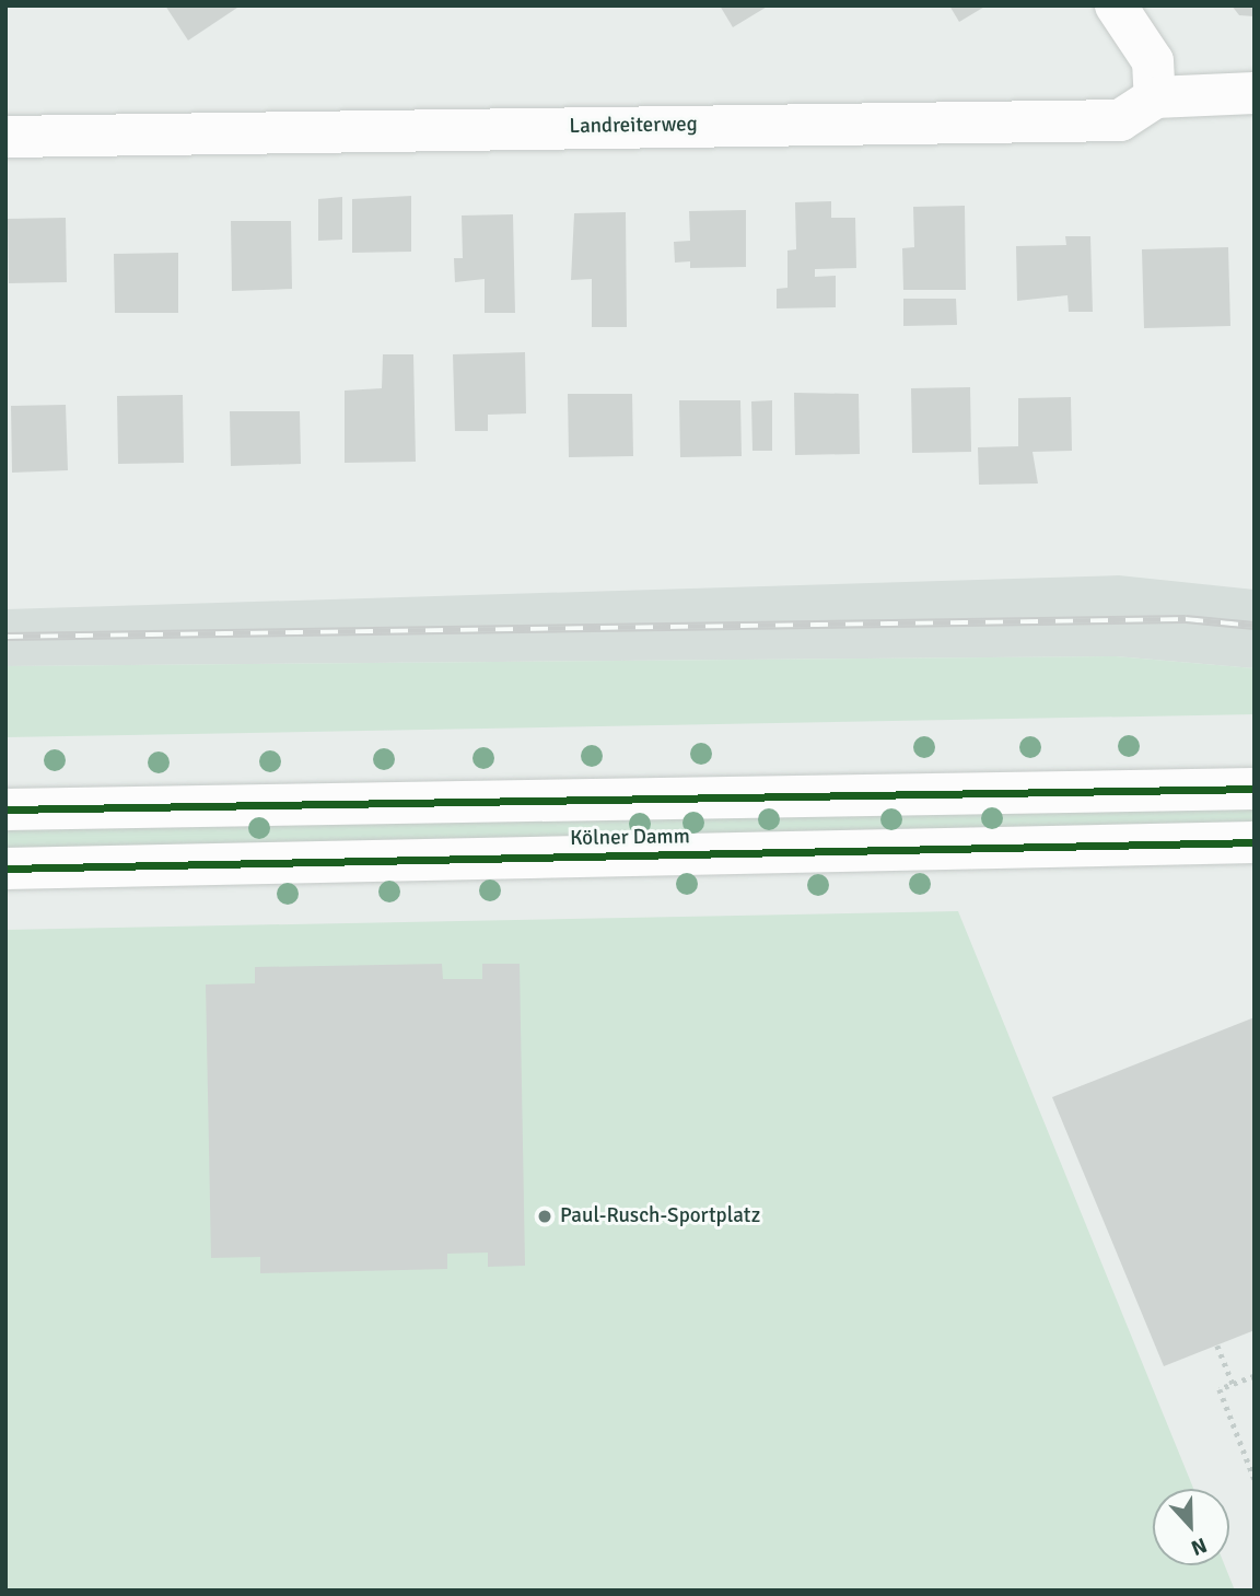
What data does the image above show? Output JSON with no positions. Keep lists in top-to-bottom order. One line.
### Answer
{"streets":{"street":["Landreiterweg","Kölner Damm"]},"places":["Paul-Rusch-Sportplatz"],"north":"bottom"}
